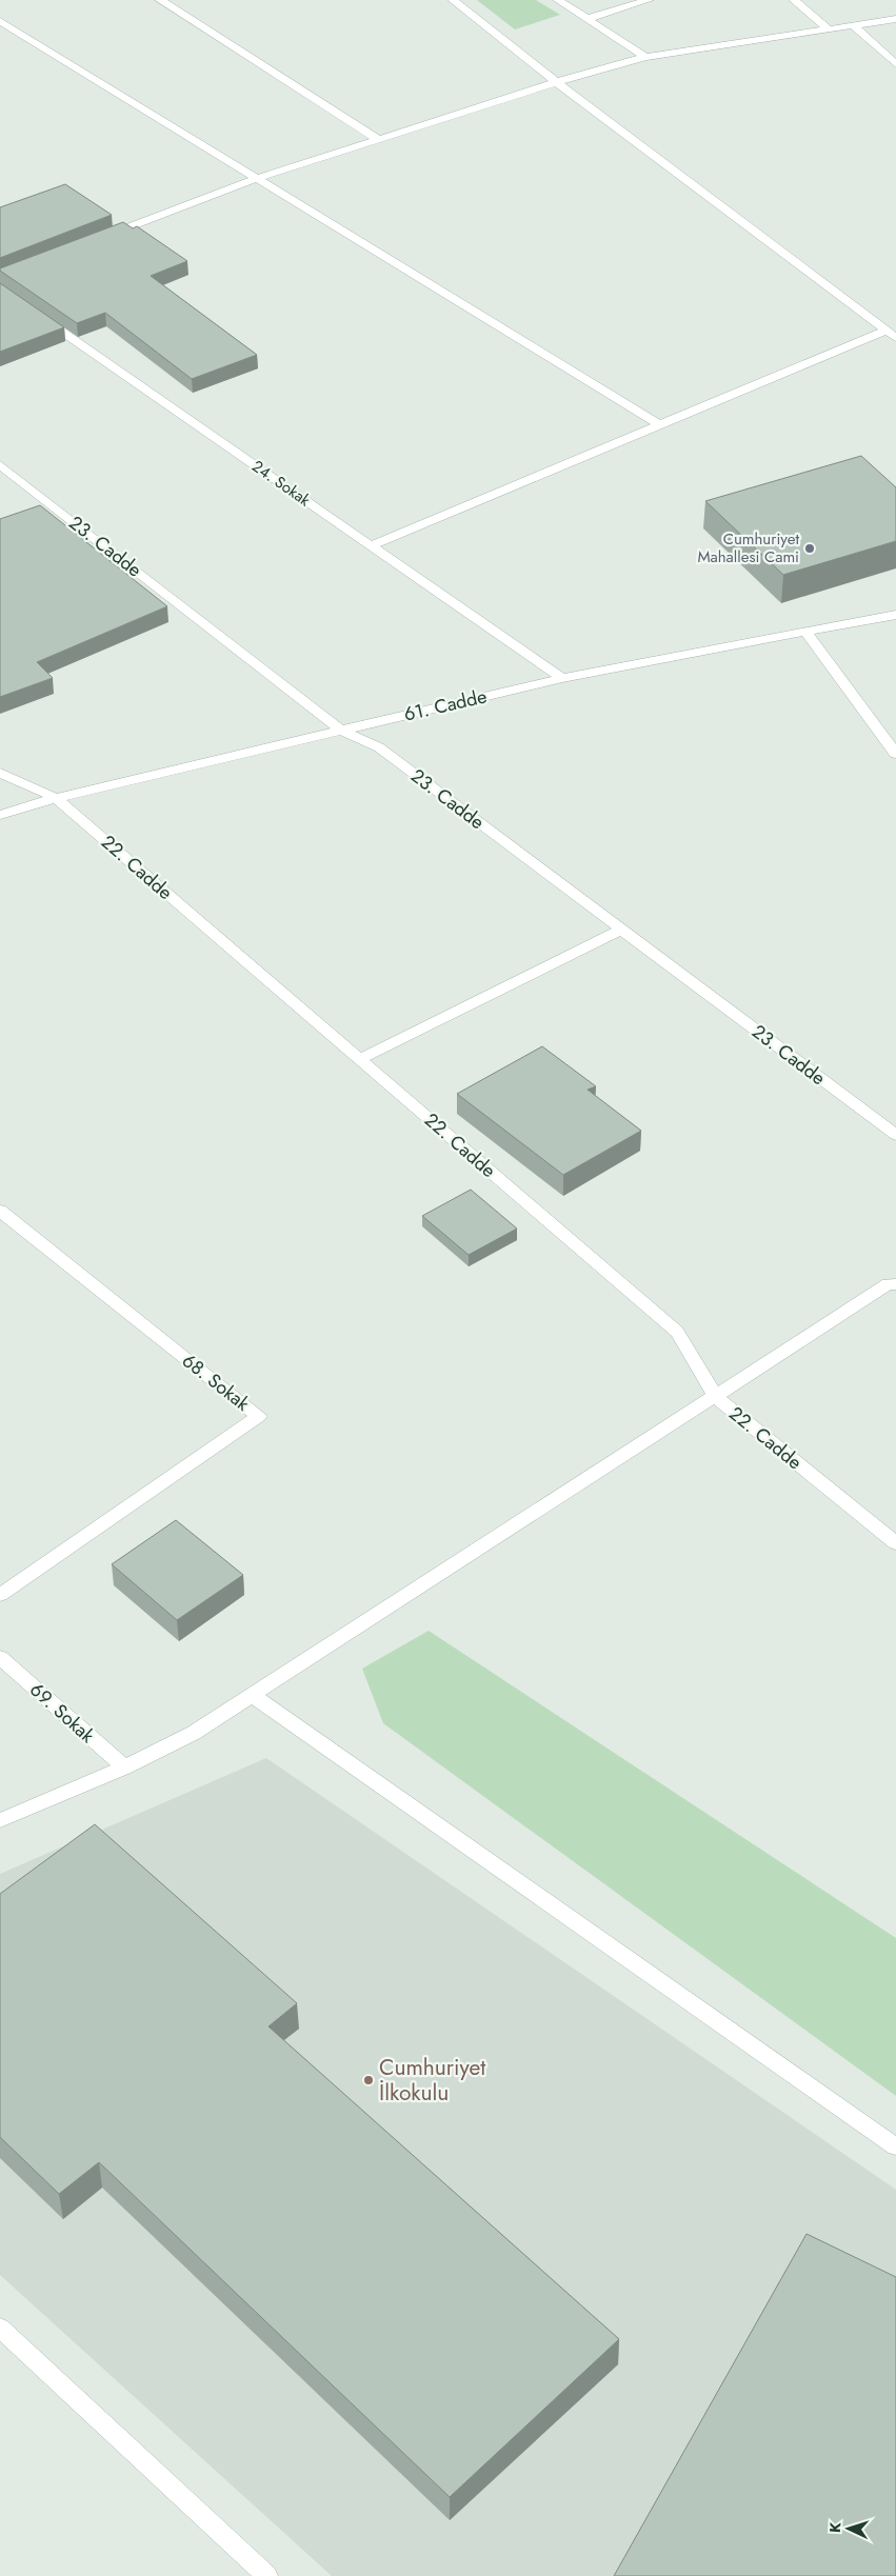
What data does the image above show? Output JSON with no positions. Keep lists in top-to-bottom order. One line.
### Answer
{"streets":{"street":["24. Sokak","23. Cadde","61. Cadde","22. Cadde","68. Sokak","69. Sokak"]},"crossings":[["24. Sokak","61. Cadde"],["23. Cadde","61. Cadde"],["61. Cadde","22. Cadde"]],"places":["Cumhuriyet Mahallesi Cami","Cumhuriyet İlkokulu"],"north":"left"}
